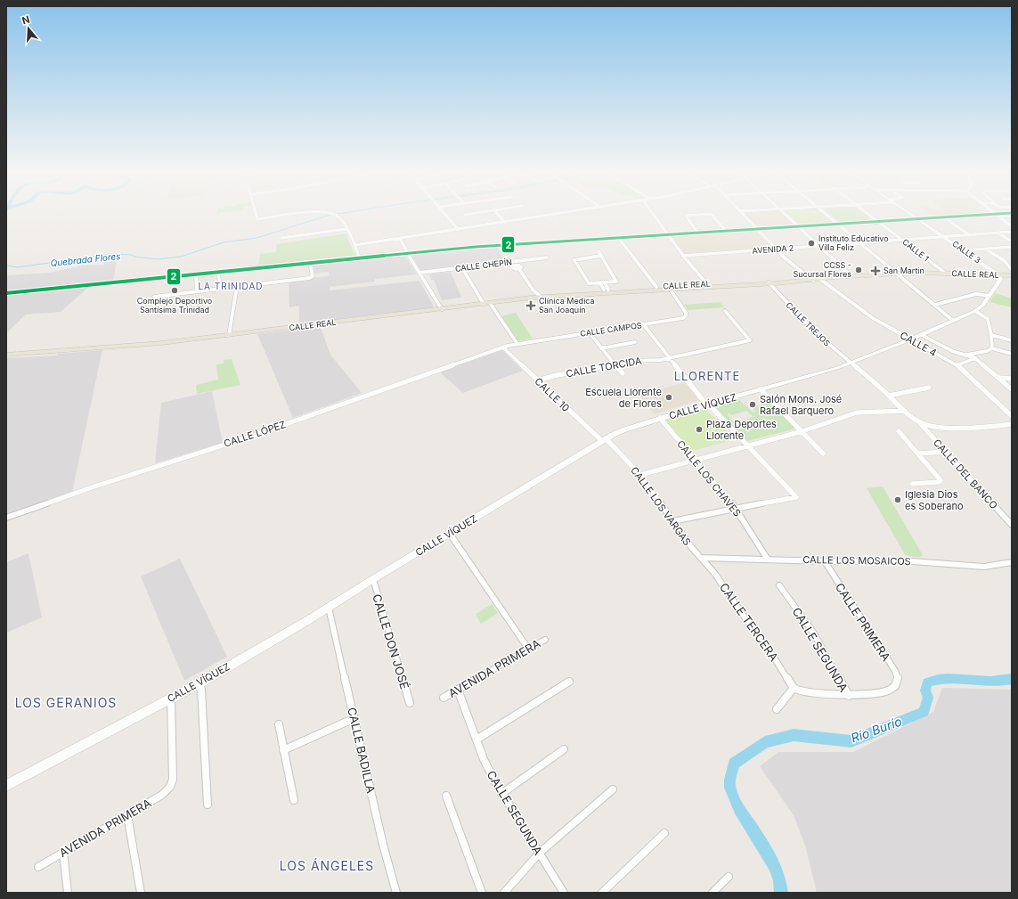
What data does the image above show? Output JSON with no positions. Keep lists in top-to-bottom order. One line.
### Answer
{"streets":{"main road":["CALLE 3","CALLE REAL","CALLE 4","CALLE VÍQUEZ"],"street":["AVENIDA 2","CALLE 1","CALLE CHEPÍN","CALLE TREJOS","CALLE CAMPOS","CALLE TORCIDA","CALLE 10","CALLE LÓPEZ","CALLE DEL BANCO","CALLE LOS CHAVES","CALLE LOS VARGAS","CALLE LOS MOSAICOS","CALLE TERCERA","CALLE PRIMERA","CALLE DON JOSÉ","CALLE SEGUNDA","AVENIDA PRIMERA","CALLE BADILLA"]},"crossings":[["AVENIDA 2","CALLE 1"],["AVENIDA 2","CALLE 3"],["AVENIDA 2","CALLE 4"],["CALLE 1","CALLE REAL"],["CALLE 3","CALLE REAL"],["CALLE REAL","CALLE TREJOS"],["CALLE REAL","CALLE CAMPOS"],["CALLE REAL","CALLE 4"],["CALLE TREJOS","CALLE VÍQUEZ"],["CALLE TREJOS","CALLE DEL BANCO"],["CALLE CAMPOS","CALLE 10"],["CALLE CAMPOS","CALLE LÓPEZ"],["CALLE 4","CALLE VÍQUEZ"],["CALLE TORCIDA","CALLE 10"],["CALLE 10","CALLE VÍQUEZ"],["CALLE 10","CALLE LÓPEZ"],["CALLE 10","CALLE LOS VARGAS"],["CALLE VÍQUEZ","CALLE LOS CHAVES"],["CALLE VÍQUEZ","CALLE LOS VARGAS"],["CALLE VÍQUEZ","CALLE DON JOSÉ"],["CALLE VÍQUEZ","AVENIDA PRIMERA"],["CALLE VÍQUEZ","CALLE BADILLA"],["CALLE LOS CHAVES","CALLE LOS MOSAICOS"],["CALLE LOS VARGAS","CALLE LOS MOSAICOS"],["CALLE LOS VARGAS","CALLE TERCERA"],["CALLE LOS MOSAICOS","CALLE TERCERA"],["CALLE LOS MOSAICOS","CALLE PRIMERA"],["CALLE PRIMERA","CALLE SEGUNDA"],["CALLE SEGUNDA","AVENIDA PRIMERA"]],"districts":["LA TRINIDAD","LLORENTE","LOS GERANIOS","LOS ÁNGELES"],"water":["Quebrada Flores","Río Burío"],"places":{"other":["Instituto Educativo Villa Feliz","CCSS - Sucursal Flores","Complejo Deportivo Santísima Trinidad","Escuela Llorente de Flores","Salón Mons. José Rafael Barquero","Plaza Deportes Llorente","Iglesia Dios es Soberano"],"health":["San Martin","Clínica Medica San Joaquín"]},"lines":["rail line 2"],"north":"top"}
